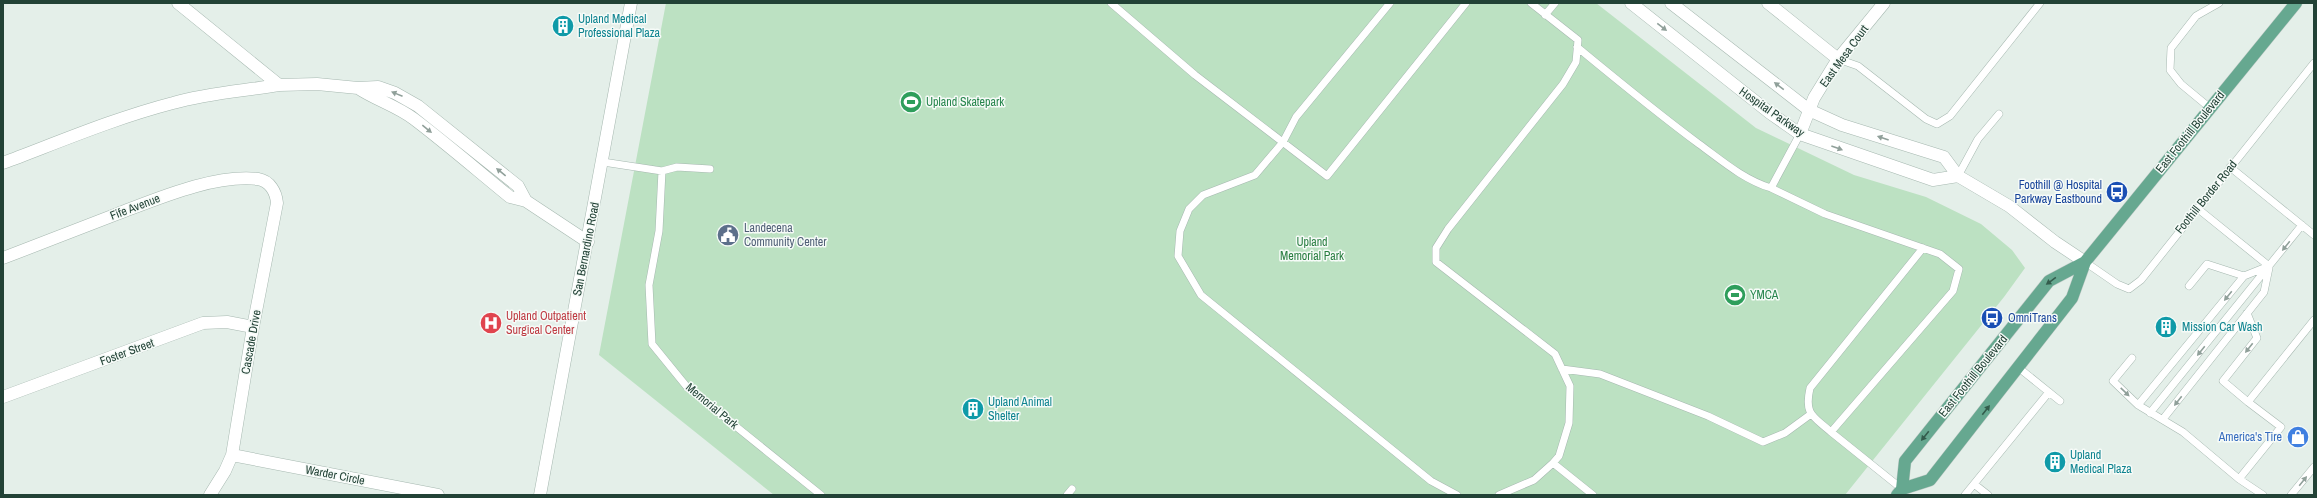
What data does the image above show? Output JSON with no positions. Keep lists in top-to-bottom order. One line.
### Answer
{"streets":{"main road":["East Foothill Boulevard"],"street":["East Mesa Court","Hospital Parkway","Fife Avenue","San Bernardino Road","Cascade Drive","Foster Street","Warder Circle"],"lane":["Foothill Border Road","Memorial Park"]},"crossings":[["East Mesa Court","Hospital Parkway"],["Hospital Parkway","East Foothill Boulevard"],["Hospital Parkway","Foothill Border Road"],["East Foothill Boulevard","Foothill Border Road"],["Fife Avenue","Cascade Drive"],["Cascade Drive","Foster Street"],["Cascade Drive","Warder Circle"]],"parks":["Upland Memorial Park"],"places":{"building":["Upland Medical Professional Plaza","Mission Car Wash","Upland Animal Shelter","Upland Medical Plaza"],"sports":["Upland Skatepark","YMCA"],"bus stop":["Foothill @ Hospital Parkway Eastbound","OmniTrans"],"public building":["Landecena Community Center"],"hospital":["Upland Outpatient Surgical Center"],"shop":["America's Tire"]}}
